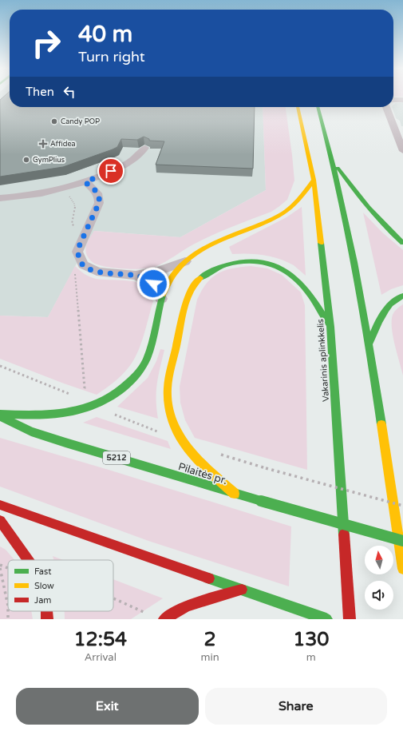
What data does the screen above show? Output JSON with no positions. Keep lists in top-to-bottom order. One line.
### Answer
{"streets":{"main road":["Vakarinis aplinkkelis","5212","Pilaitės pr."]},"places":{"other":["Candy POP","GymPlius"],"health":["Affidea"]},"legend":["Fast","Slow","Jam"],"north":"top","page":{"turn":["40 m","Turn right"],"then":"Then","eta":["12:54","Arrival","2","min","130","m"],"buttons":["Exit","Share"]}}
